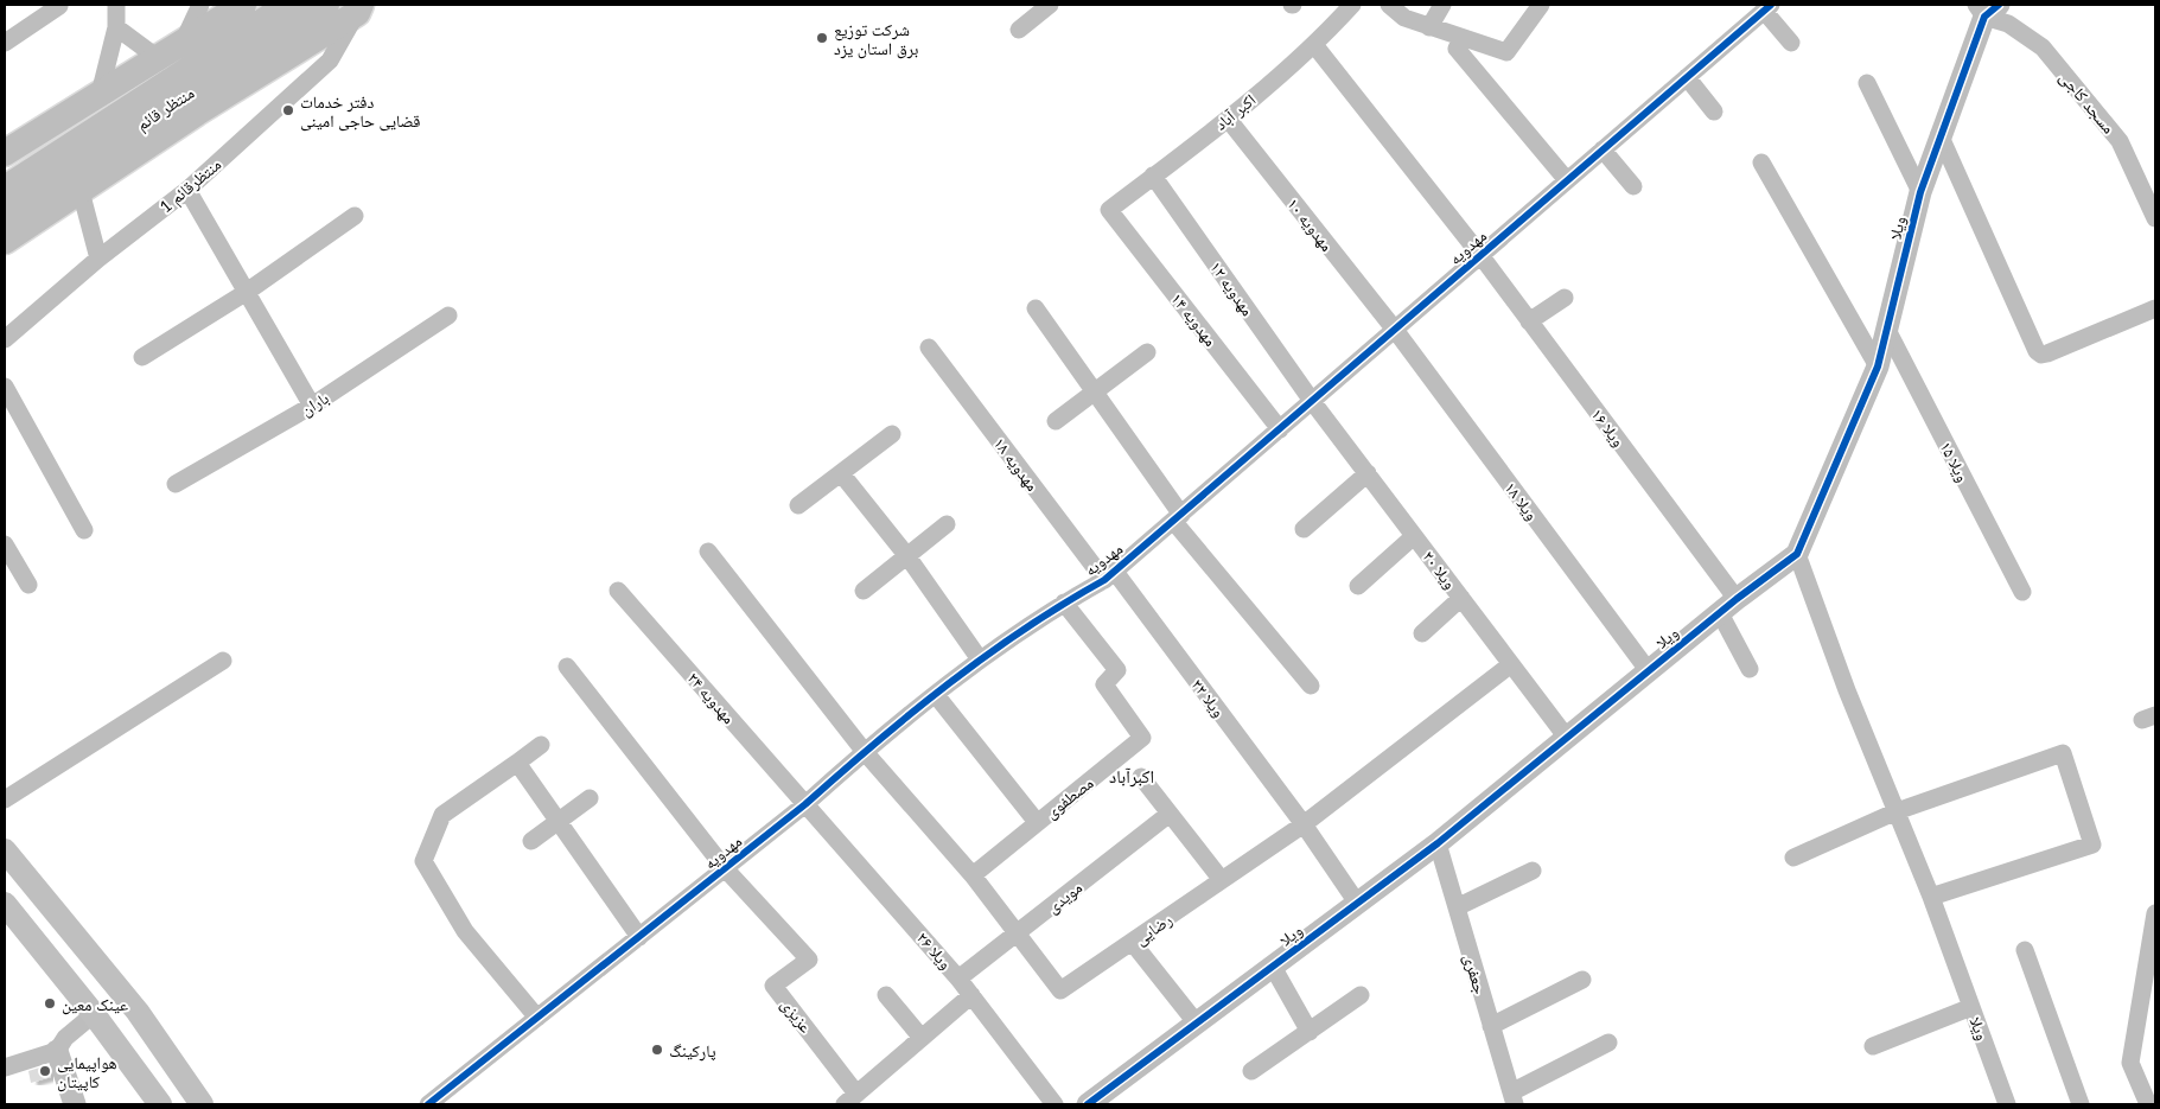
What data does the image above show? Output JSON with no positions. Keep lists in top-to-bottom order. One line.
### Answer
{"streets":{"main road":["منتظر قائم"],"street":["مسجد کاجی","اکبر آباد","منتظرقائم 1","مهدویه ۱۰","ویلا","مهدویه","مهدویه ۱۲","مهدویه ۱۴","باران","ویلا ۱۶","ویلا ۱۵","مهدویه ۱۸","ویلا ۱۸","ویلا ۲۰","مهدویه ۲۴","ویلا ۲۲","مصطفوی","مویدی","رضایی","ویلا ۲۶","جعفری","عزیزی"]},"crossings":[["مسجد کاجی","ویلا"],["اکبر آباد","مهدویه ۱۰"],["اکبر آباد","مهدویه ۱۲"],["اکبر آباد","مهدویه ۱۴"],["اکبر آباد","ویلا ۱۶"],["مهدویه ۱۰","مهدویه"],["مهدویه ۱۰","ویلا ۱۸"],["ویلا","ویلا ۱۶"],["ویلا","ویلا ۱۵"],["ویلا","ویلا ۱۸"],["ویلا","ویلا ۲۰"],["ویلا","ویلا ۲۲"],["ویلا","جعفری"],["مهدویه","مهدویه ۱۲"],["مهدویه","مهدویه ۱۴"],["مهدویه","ویلا ۱۶"],["مهدویه","مهدویه ۱۸"],["مهدویه","ویلا ۱۸"],["مهدویه","ویلا ۲۰"],["مهدویه","مهدویه ۲۴"],["مهدویه","ویلا ۲۲"],["مهدویه","مصطفوی"],["مهدویه","ویلا ۲۶"],["مهدویه","عزیزی"],["مهدویه ۱۲","ویلا ۲۰"],["مهدویه ۱۸","ویلا ۲۲"],["ویلا ۲۰","رضایی"],["مهدویه ۲۴","ویلا ۲۶"],["ویلا ۲۲","رضایی"],["مویدی","رضایی"],["مویدی","ویلا ۲۶"]],"districts":["اکبرآباد"],"places":["شرکت توزیع برق استان یزد","دفتر خدمات قضایی حاجی امینی","عینک معین","پارکینگ","هواپیمایی کاپیتان"]}
